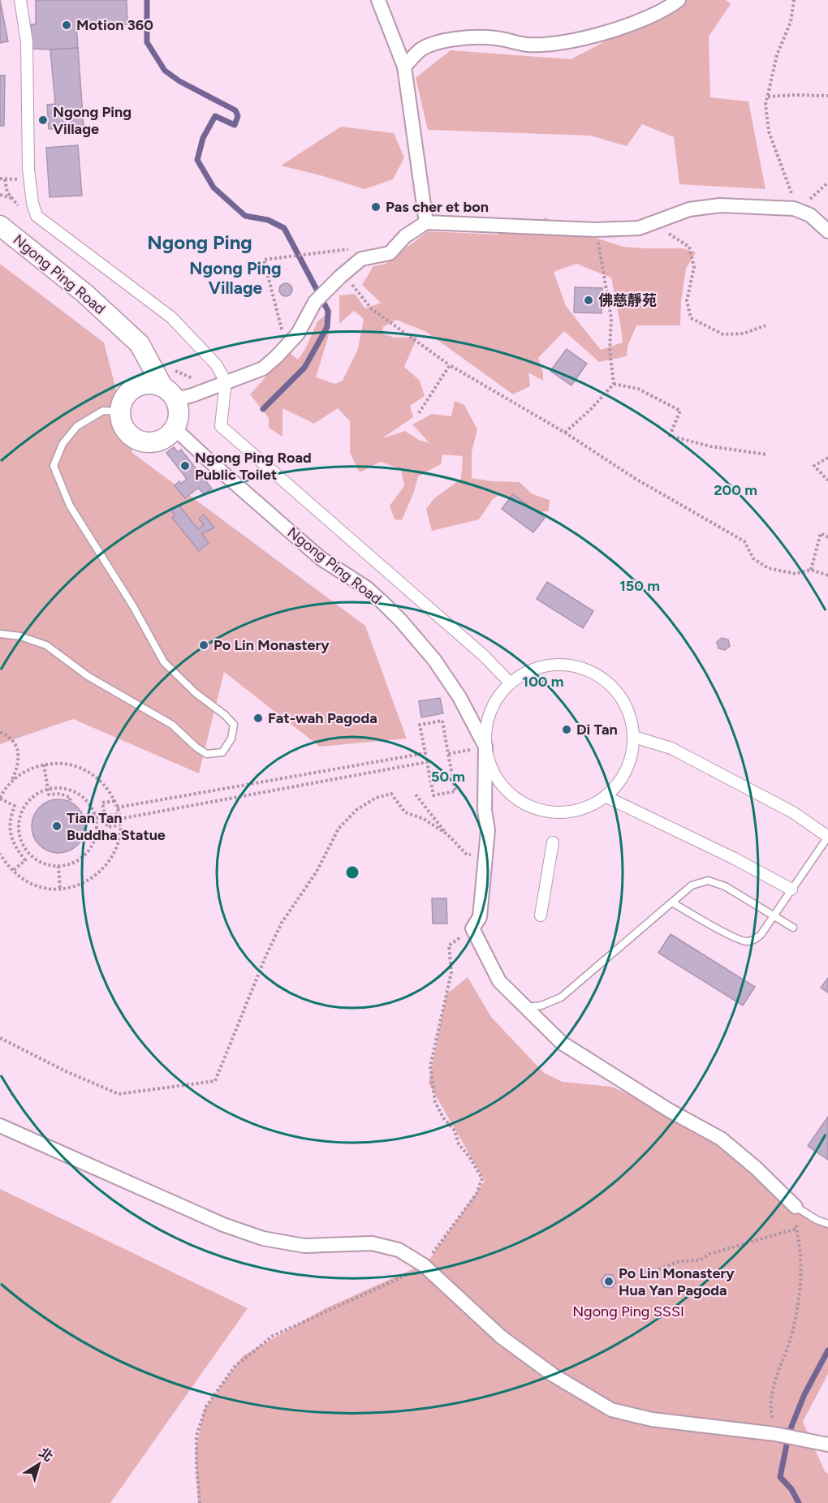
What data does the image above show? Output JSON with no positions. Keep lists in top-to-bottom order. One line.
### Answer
{"streets":{"main road":["Ngong Ping Road"]},"districts":["Ngong Ping","Ngong Ping Village"],"parks":["Ngong Ping SSSI"],"places":["Motion 360","Ngong Ping Village","Pas cher et bon","佛慈靜苑","Ngong Ping Road Public Toilet","Po Lin Monastery","Fat-wah Pagoda","Di Tan","Tian Tan Buddha Statue","Po Lin Monastery Hua Yan Pagoda"],"north":"top right","rings":["200 m","150 m","100 m","50 m"]}
